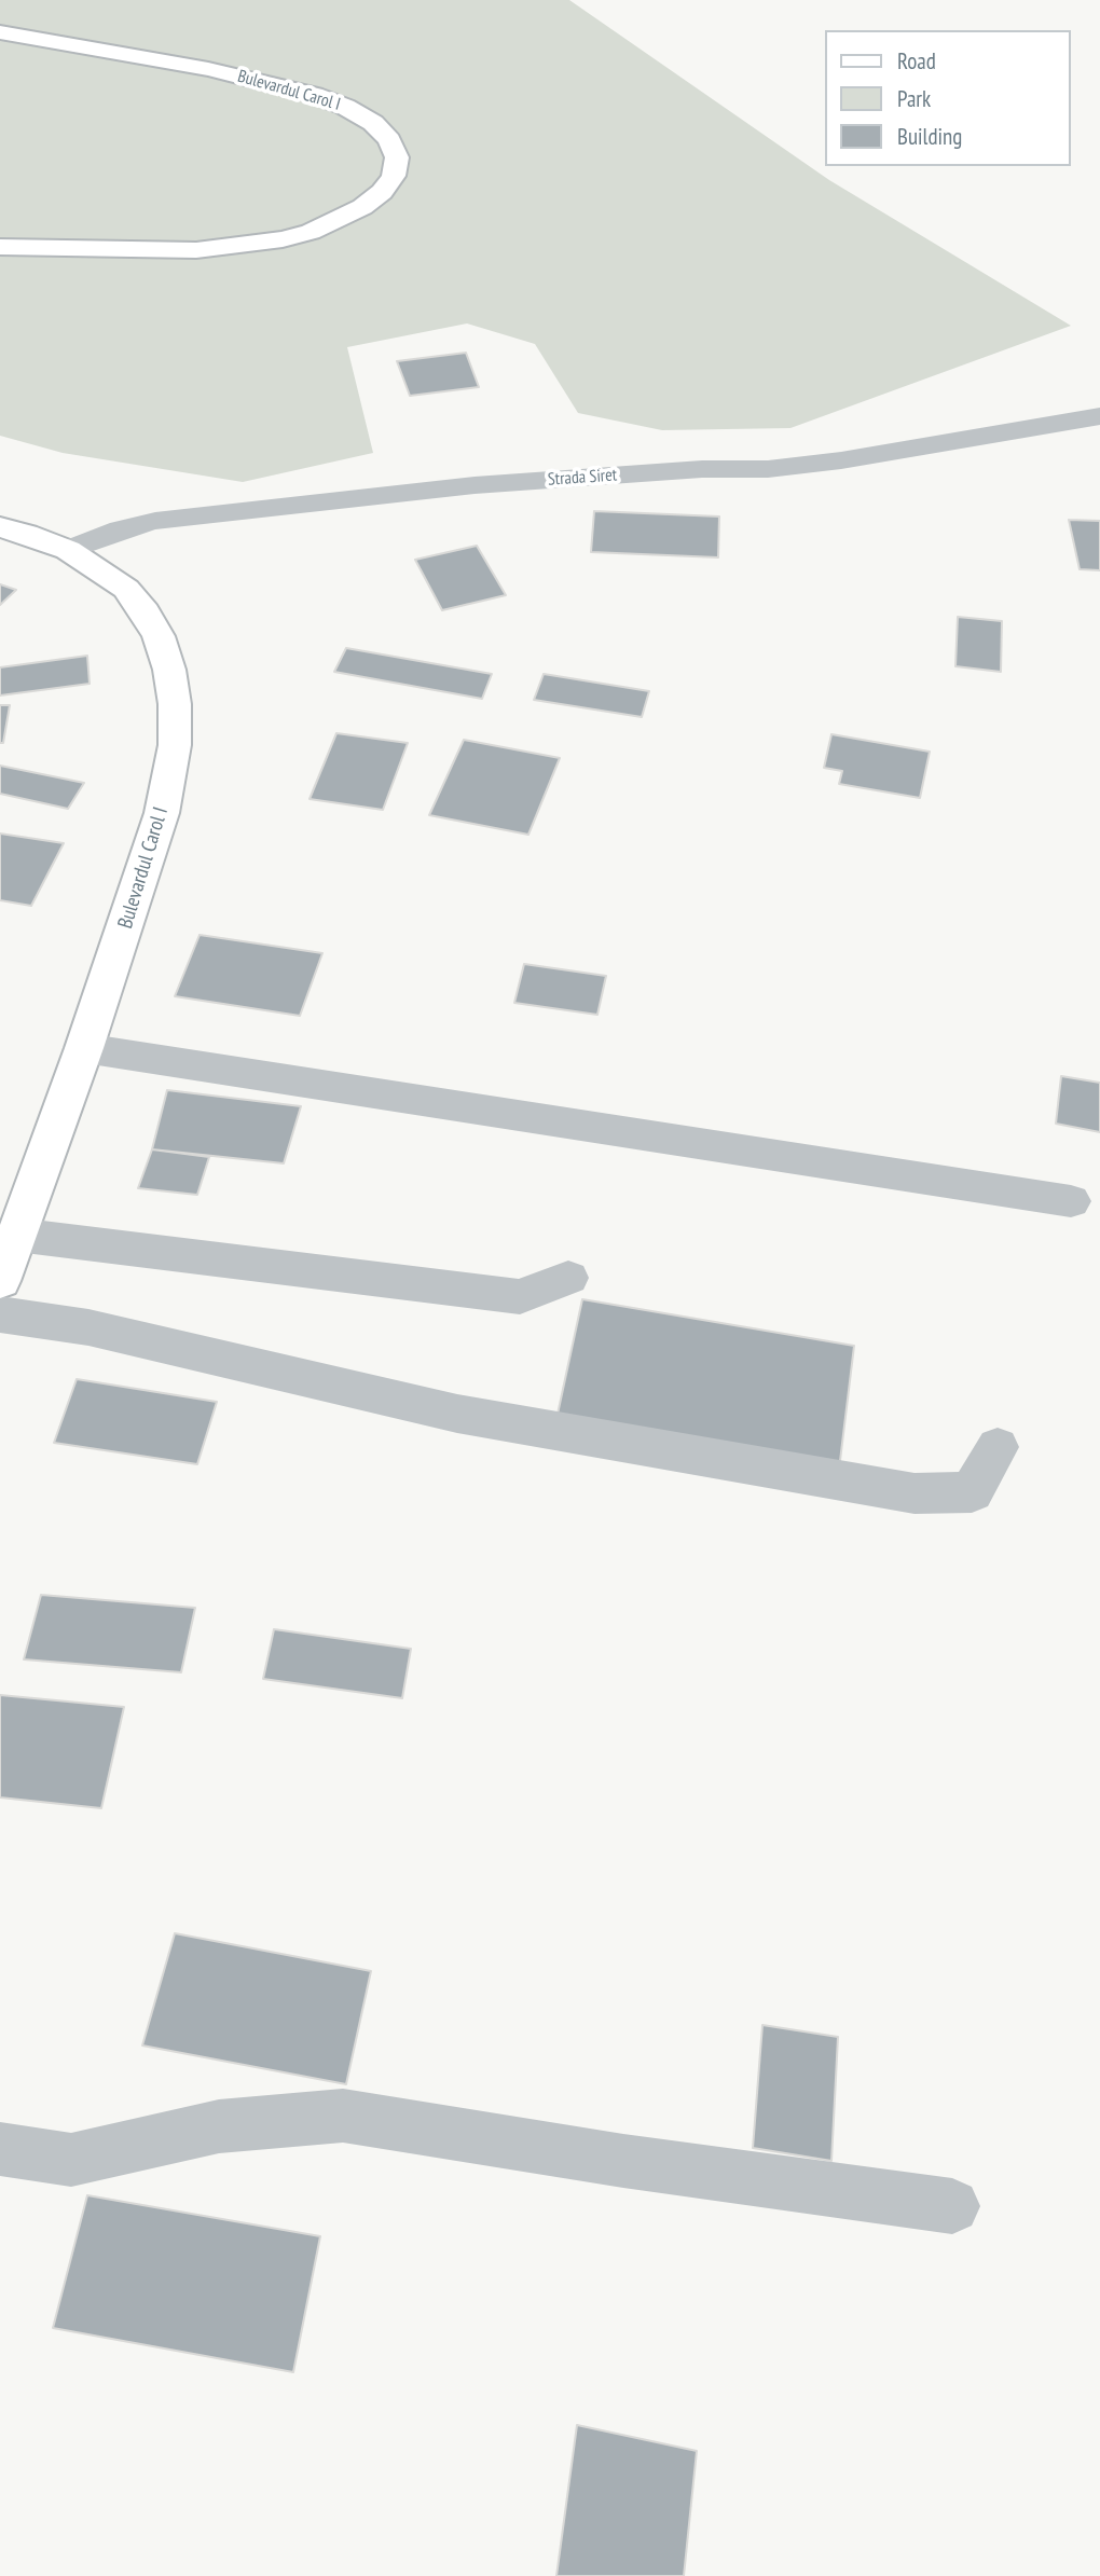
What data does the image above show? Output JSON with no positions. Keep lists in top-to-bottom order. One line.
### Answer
{"streets":{"main road":["Bulevardul Carol I"],"street":["Strada Siret"]},"crossings":[["Bulevardul Carol I","Strada Siret"]],"legend":["Road","Park","Building"]}
